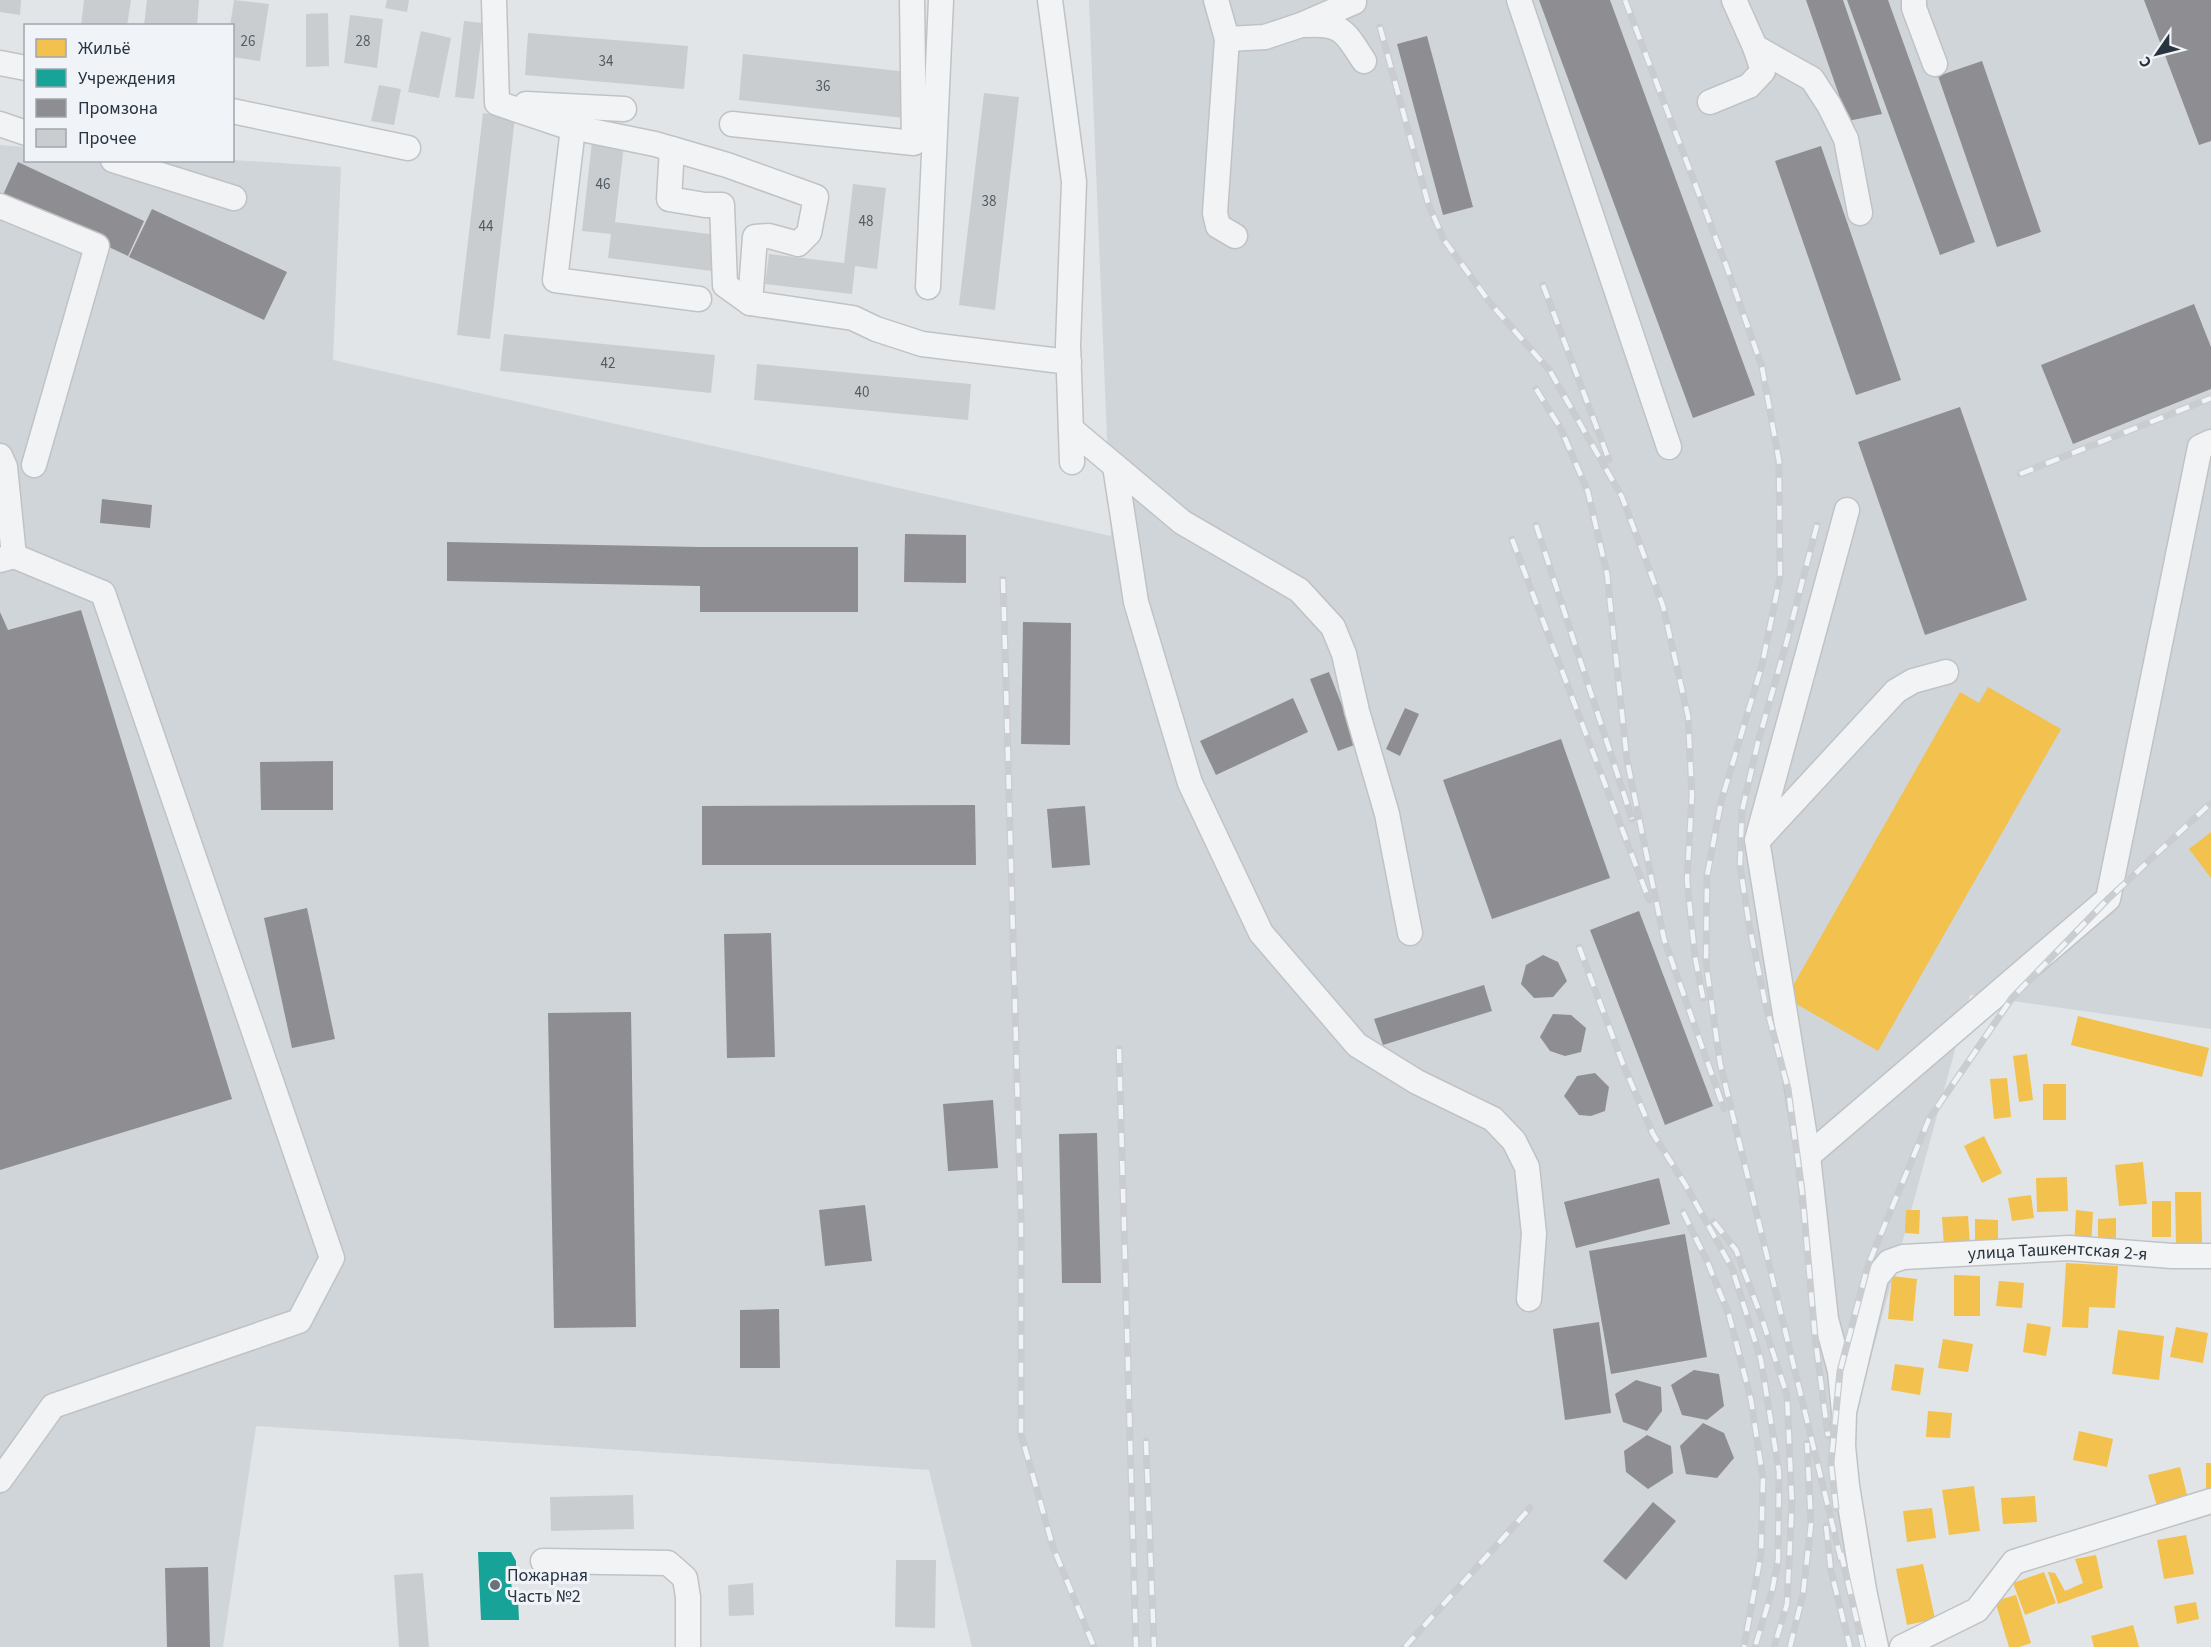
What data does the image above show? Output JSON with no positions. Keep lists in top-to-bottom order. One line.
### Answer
{"streets":{"street":["улица Ташкентская 2-я"]},"places":["Пожарная Часть №2"],"house_numbers":["26","28","34","36","46","38","48","44","42","40"],"legend":["Жильё","Учреждения","Промзона","Прочее"],"north":"bottom left"}
